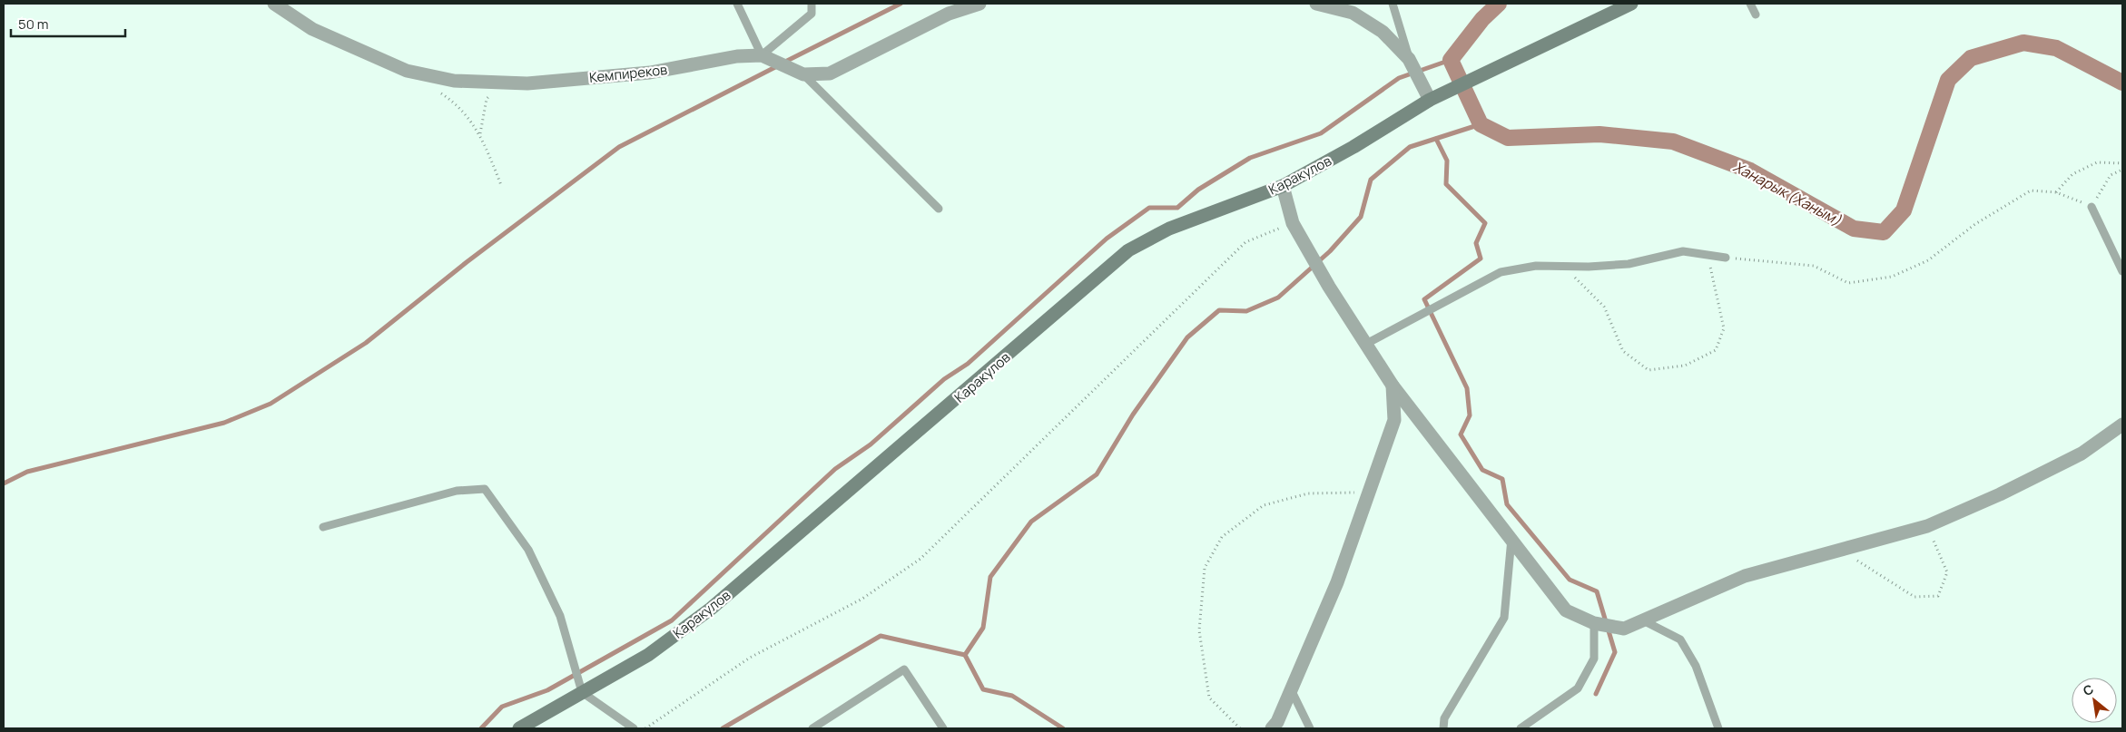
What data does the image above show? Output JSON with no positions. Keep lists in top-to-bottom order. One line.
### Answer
{"streets":{"main road":["Каракулов"],"street":["Кемпиреков"]},"water":["Ханарык (Ханым)"],"scale_bar":"50 m","north":"top left"}
